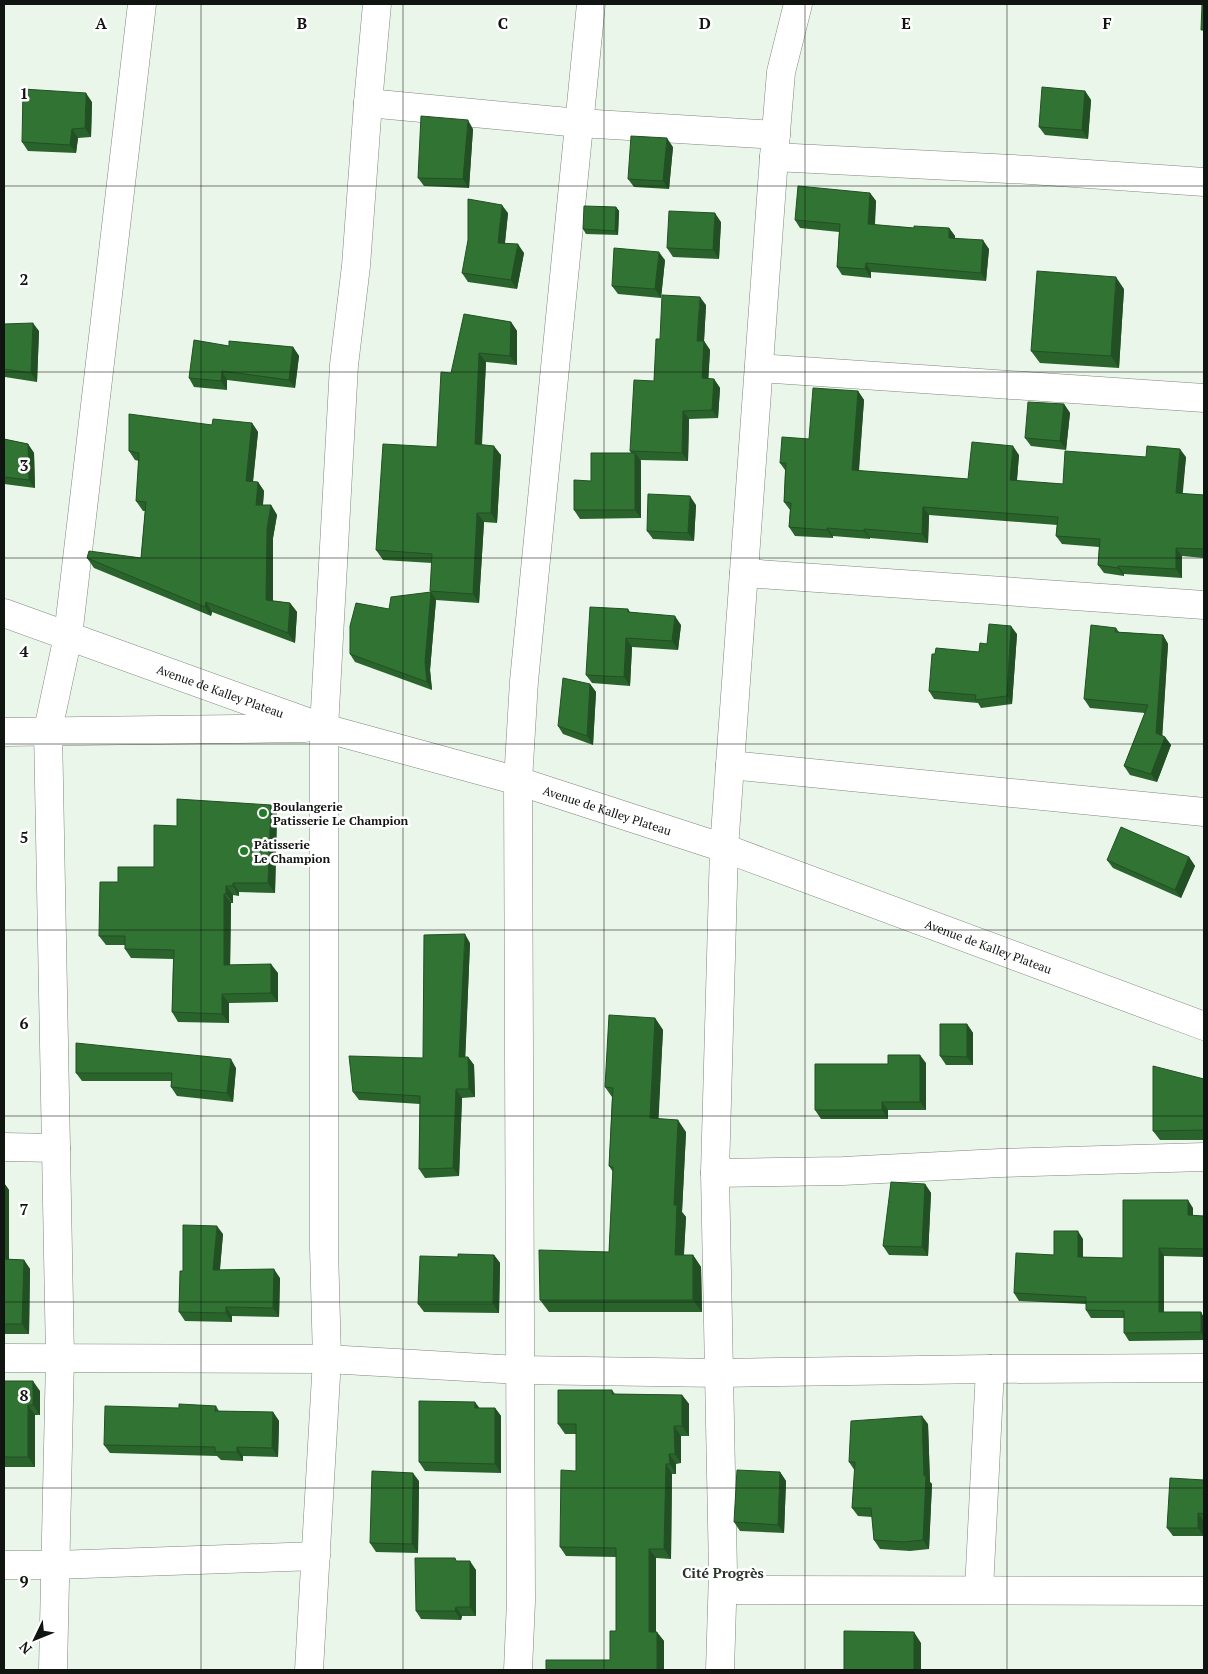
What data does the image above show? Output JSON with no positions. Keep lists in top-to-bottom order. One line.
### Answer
{"streets":{"street":["Avenue de Kalley Plateau"]},"districts":["Cité Progrès"],"places":["Boulangerie Patisserie Le Champion","Pâtisserie Le Champion"],"north":"bottom left","grid":{"columns":["A","B","C","D","E","F"],"rows":["1","2","3","4","5","6","7","8","9"]}}
